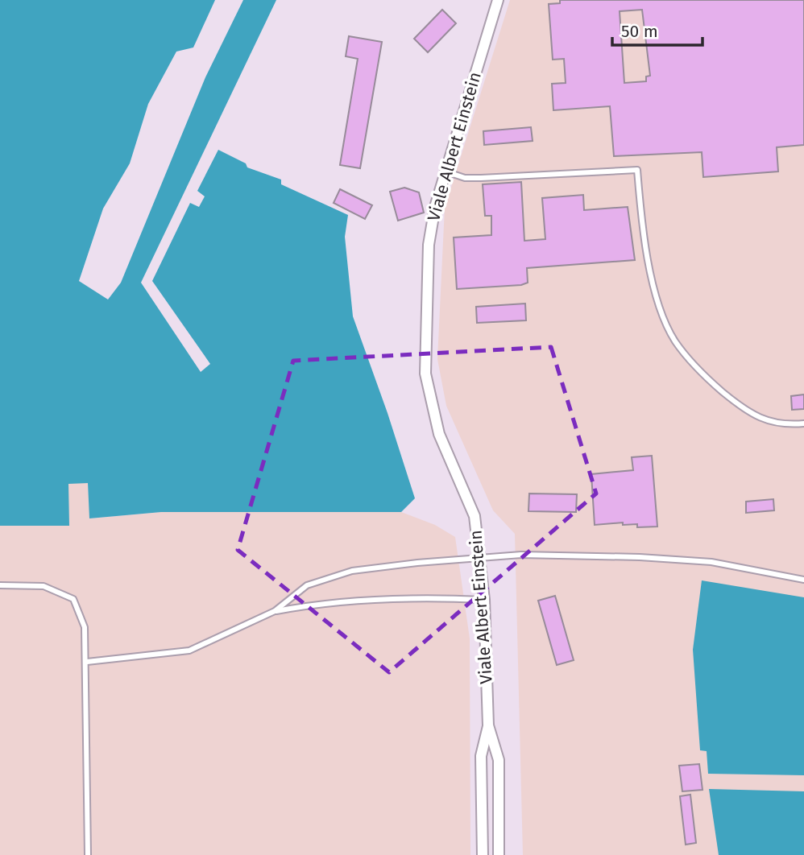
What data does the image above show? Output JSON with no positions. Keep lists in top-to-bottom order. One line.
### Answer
{"streets":{"street":["Viale Albert Einstein"]},"scale_bar":"50 m"}
